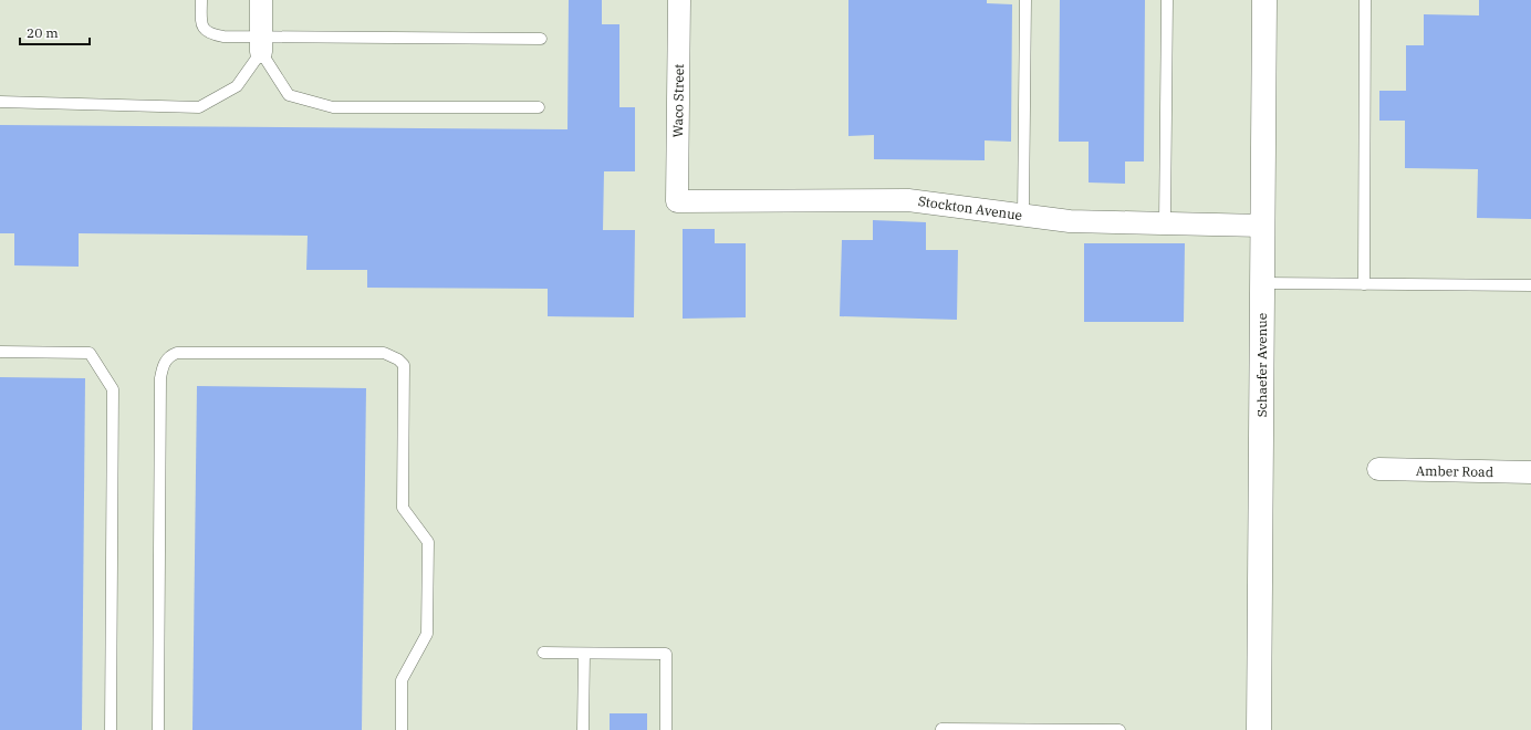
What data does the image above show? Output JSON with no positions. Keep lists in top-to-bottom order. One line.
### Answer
{"streets":{"street":["Waco Street","Stockton Avenue","Schaefer Avenue","Amber Road"]},"crossings":[["Waco Street","Stockton Avenue"],["Stockton Avenue","Schaefer Avenue"]],"scale_bar":"20 m"}
